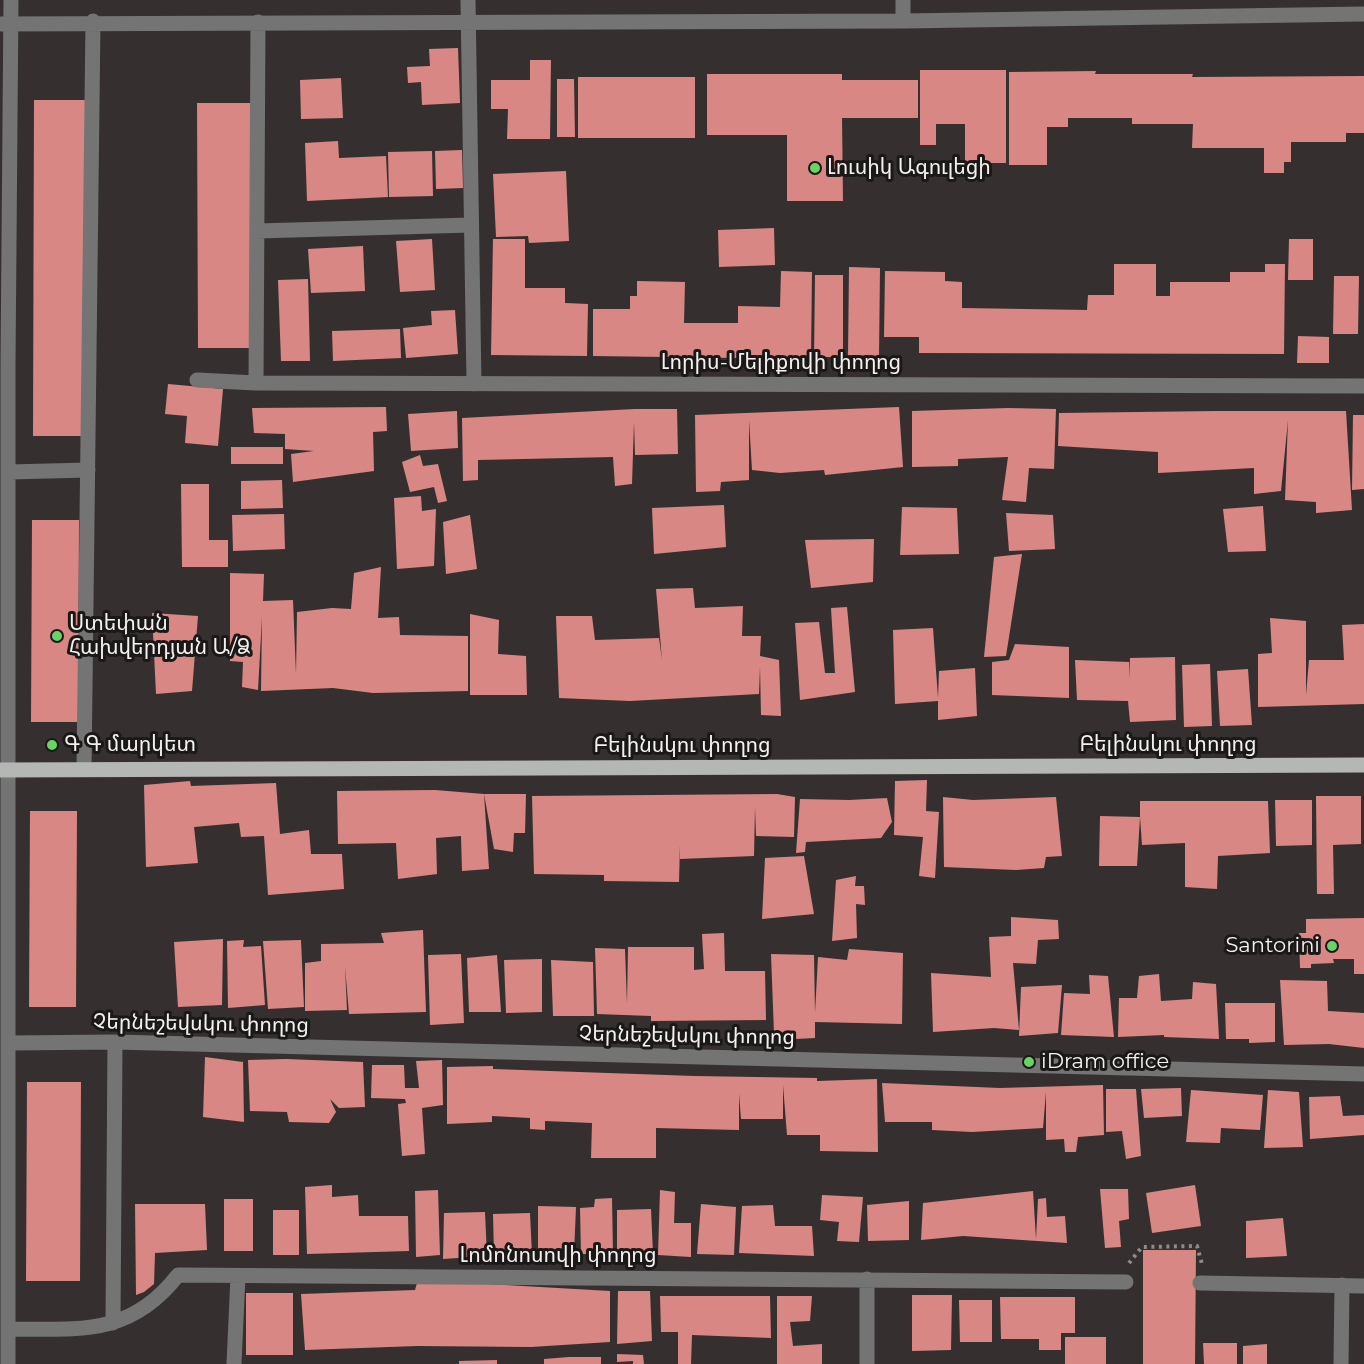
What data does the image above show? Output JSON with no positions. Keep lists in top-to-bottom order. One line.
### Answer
{"streets":{"main road":["Բելինսկու փողոց"],"street":["Լորիս-Մելիքովի փողոց","Չերնեշեվսկու փողոց","Լոմոնոսովի փողոց"]},"places":["Լուսիկ Ագուլեցի","Ստեփան Հախվերդյան Ա/Ձ","Գ Գ մարկետ","Santorini","iDram office"]}
